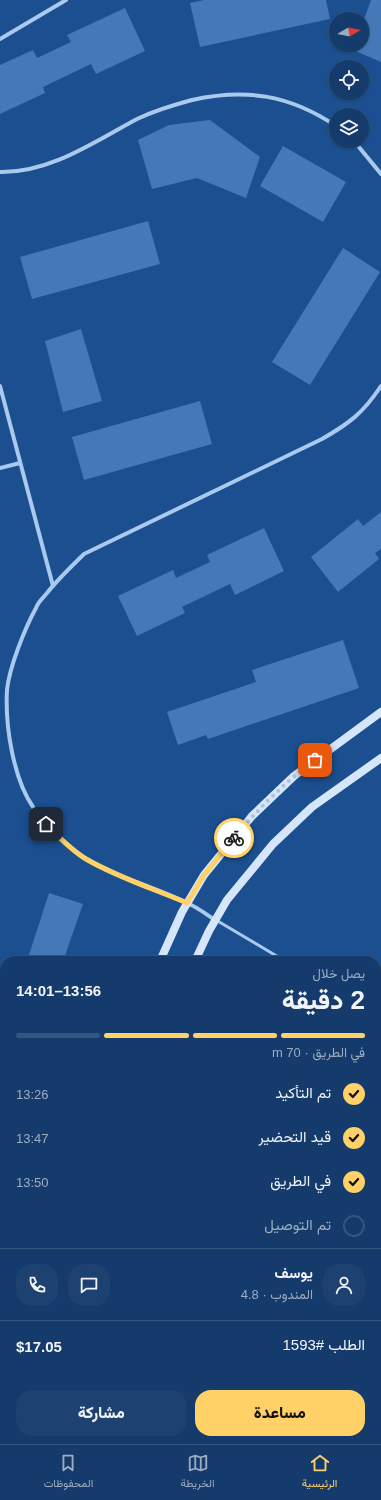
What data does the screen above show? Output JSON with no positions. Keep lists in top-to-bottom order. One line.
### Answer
{"north":"right","page":{"heading":["2 دقيقة","يصل خلال","13:56–14:01"],"panel":["يوسف","المندوب · 4.8","الطلب #1593","$17.05"],"bar":"في الطريق · 70 m","list":[["تم التأكيد","13:26"],["قيد التحضير","13:47"],["في الطريق","13:50"],"تم التوصيل"],"buttons":["مساعدة","مشاركة"],"tabs":["الرئيسية","الخريطة","المحفوظات"]}}
